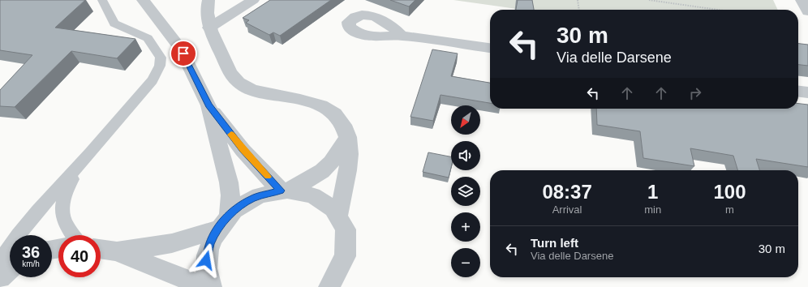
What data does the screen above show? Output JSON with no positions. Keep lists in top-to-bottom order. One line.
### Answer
{"north":"bottom left","page":{"turn":["30 m","Via delle Darsene"],"map_buttons":["+","−"],"eta":["08:37","Arrival","1","min","100","m"],"list":[{"name":"Turn left","note":"Via delle Darsene","value":"30 m"}],"speed":"36 km/h","limit":"40"}}
